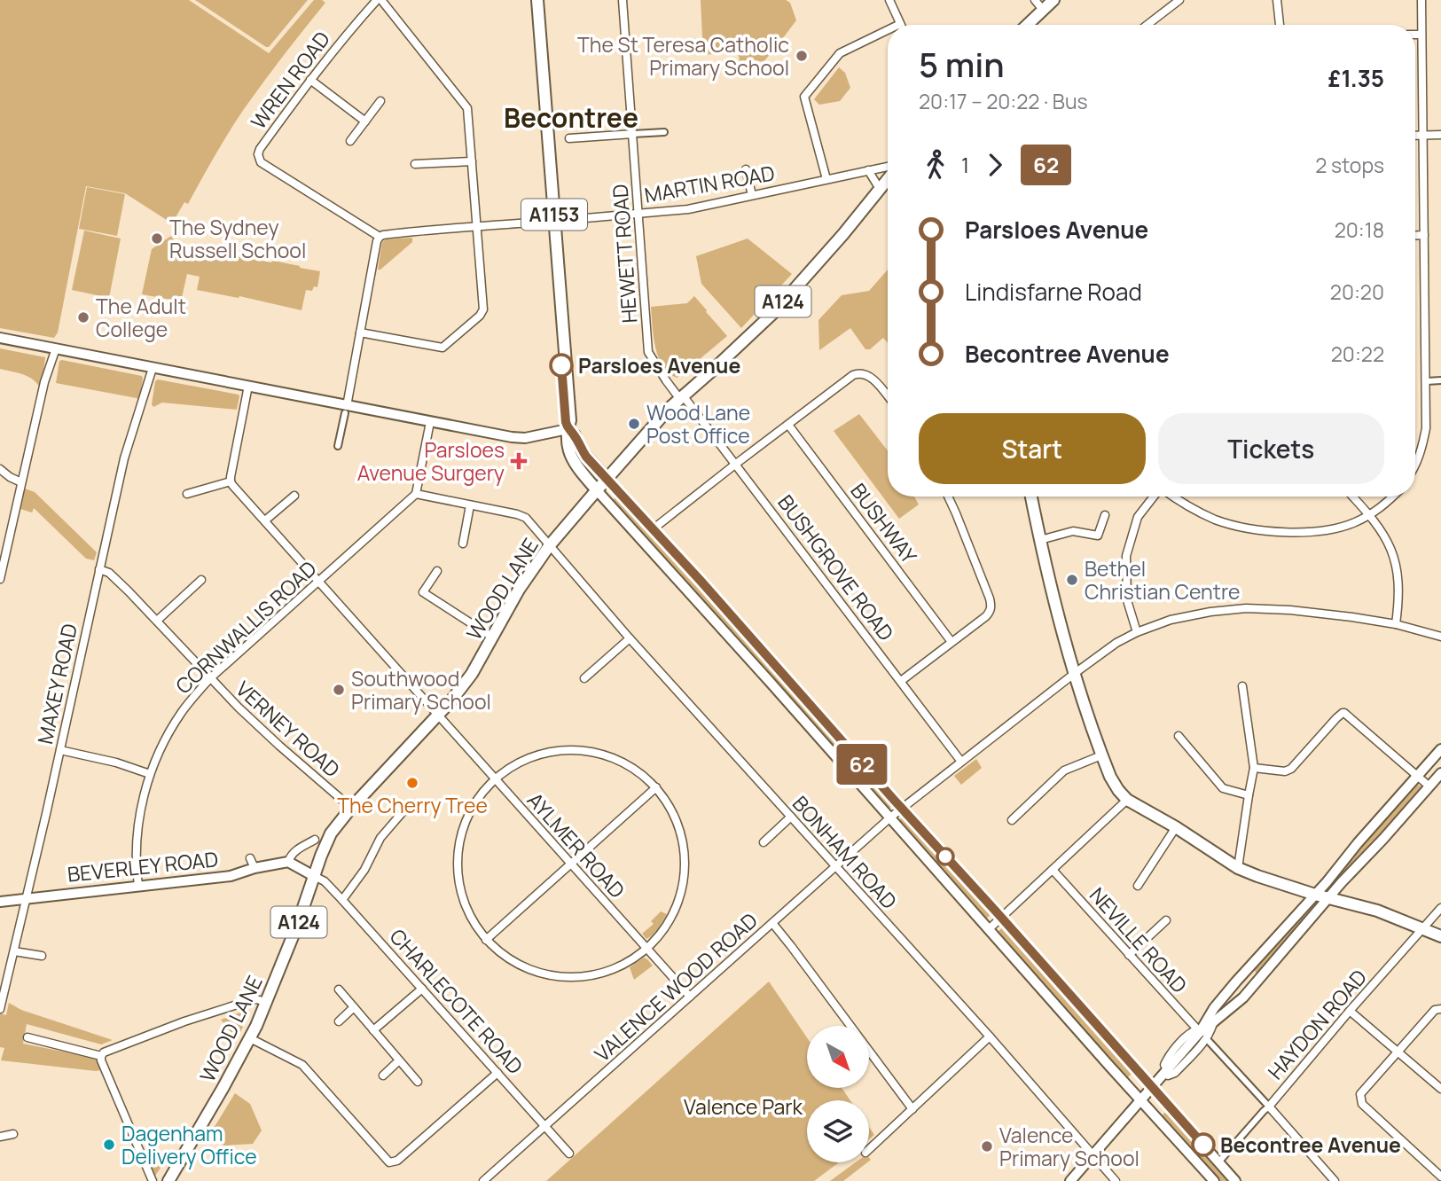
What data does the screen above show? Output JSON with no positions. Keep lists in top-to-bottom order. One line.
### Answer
{"streets":{"main road":["A1153","A124","WOOD LANE"],"street":["WREN ROAD","MARTIN ROAD","HEWETT ROAD","BUSHWAY","BUSHGROVE ROAD","CORNWALLIS ROAD","MAXEY ROAD","VERNEY ROAD","AYLMER ROAD","BONHAM ROAD","BEVERLEY ROAD","NEVILLE ROAD","VALENCE WOOD ROAD","CHARLECOTE ROAD","HAYDON ROAD"]},"crossings":[["WREN ROAD","MARTIN ROAD"],["MARTIN ROAD","A1153"],["MARTIN ROAD","HEWETT ROAD"],["A1153","WOOD LANE"],["HEWETT ROAD","BUSHGROVE ROAD"],["HEWETT ROAD","WOOD LANE"],["BUSHGROVE ROAD","WOOD LANE"],["BUSHGROVE ROAD","VALENCE WOOD ROAD"],["WOOD LANE","VERNEY ROAD"],["WOOD LANE","AYLMER ROAD"],["WOOD LANE","BONHAM ROAD"],["WOOD LANE","CHARLECOTE ROAD"],["CORNWALLIS ROAD","VERNEY ROAD"],["CORNWALLIS ROAD","AYLMER ROAD"],["CORNWALLIS ROAD","BONHAM ROAD"],["CORNWALLIS ROAD","BEVERLEY ROAD"],["MAXEY ROAD","VERNEY ROAD"],["MAXEY ROAD","BEVERLEY ROAD"],["AYLMER ROAD","VALENCE WOOD ROAD"],["BONHAM ROAD","VALENCE WOOD ROAD"],["VALENCE WOOD ROAD","CHARLECOTE ROAD"]],"districts":["Becontree"],"parks":["Valence Park"],"places":{"other":["The St Teresa Catholic Primary School","The Sydney Russell School","The Adult College","Parsloes Avenue","Wood Lane Post Office","Bethel Christian Centre","Southwood Primary School","The Cherry Tree","Dagenham Delivery Office","Becontree Avenue","Valence Primary School"],"health":["Parsloes Avenue Surgery"]},"lines":["bus line 62"],"north":"bottom right","page":{"on_map":"62","heading":["5 min","20:17 – 20:22 · Bus","£1.35"],"legs":["1","62","2 stops"],"list":[{"name":"Parsloes Avenue","value":"20:18"},{"name":"Lindisfarne Road","value":"20:20"},{"name":"Becontree Avenue","value":"20:22"}],"buttons":["Start","Tickets"]}}
